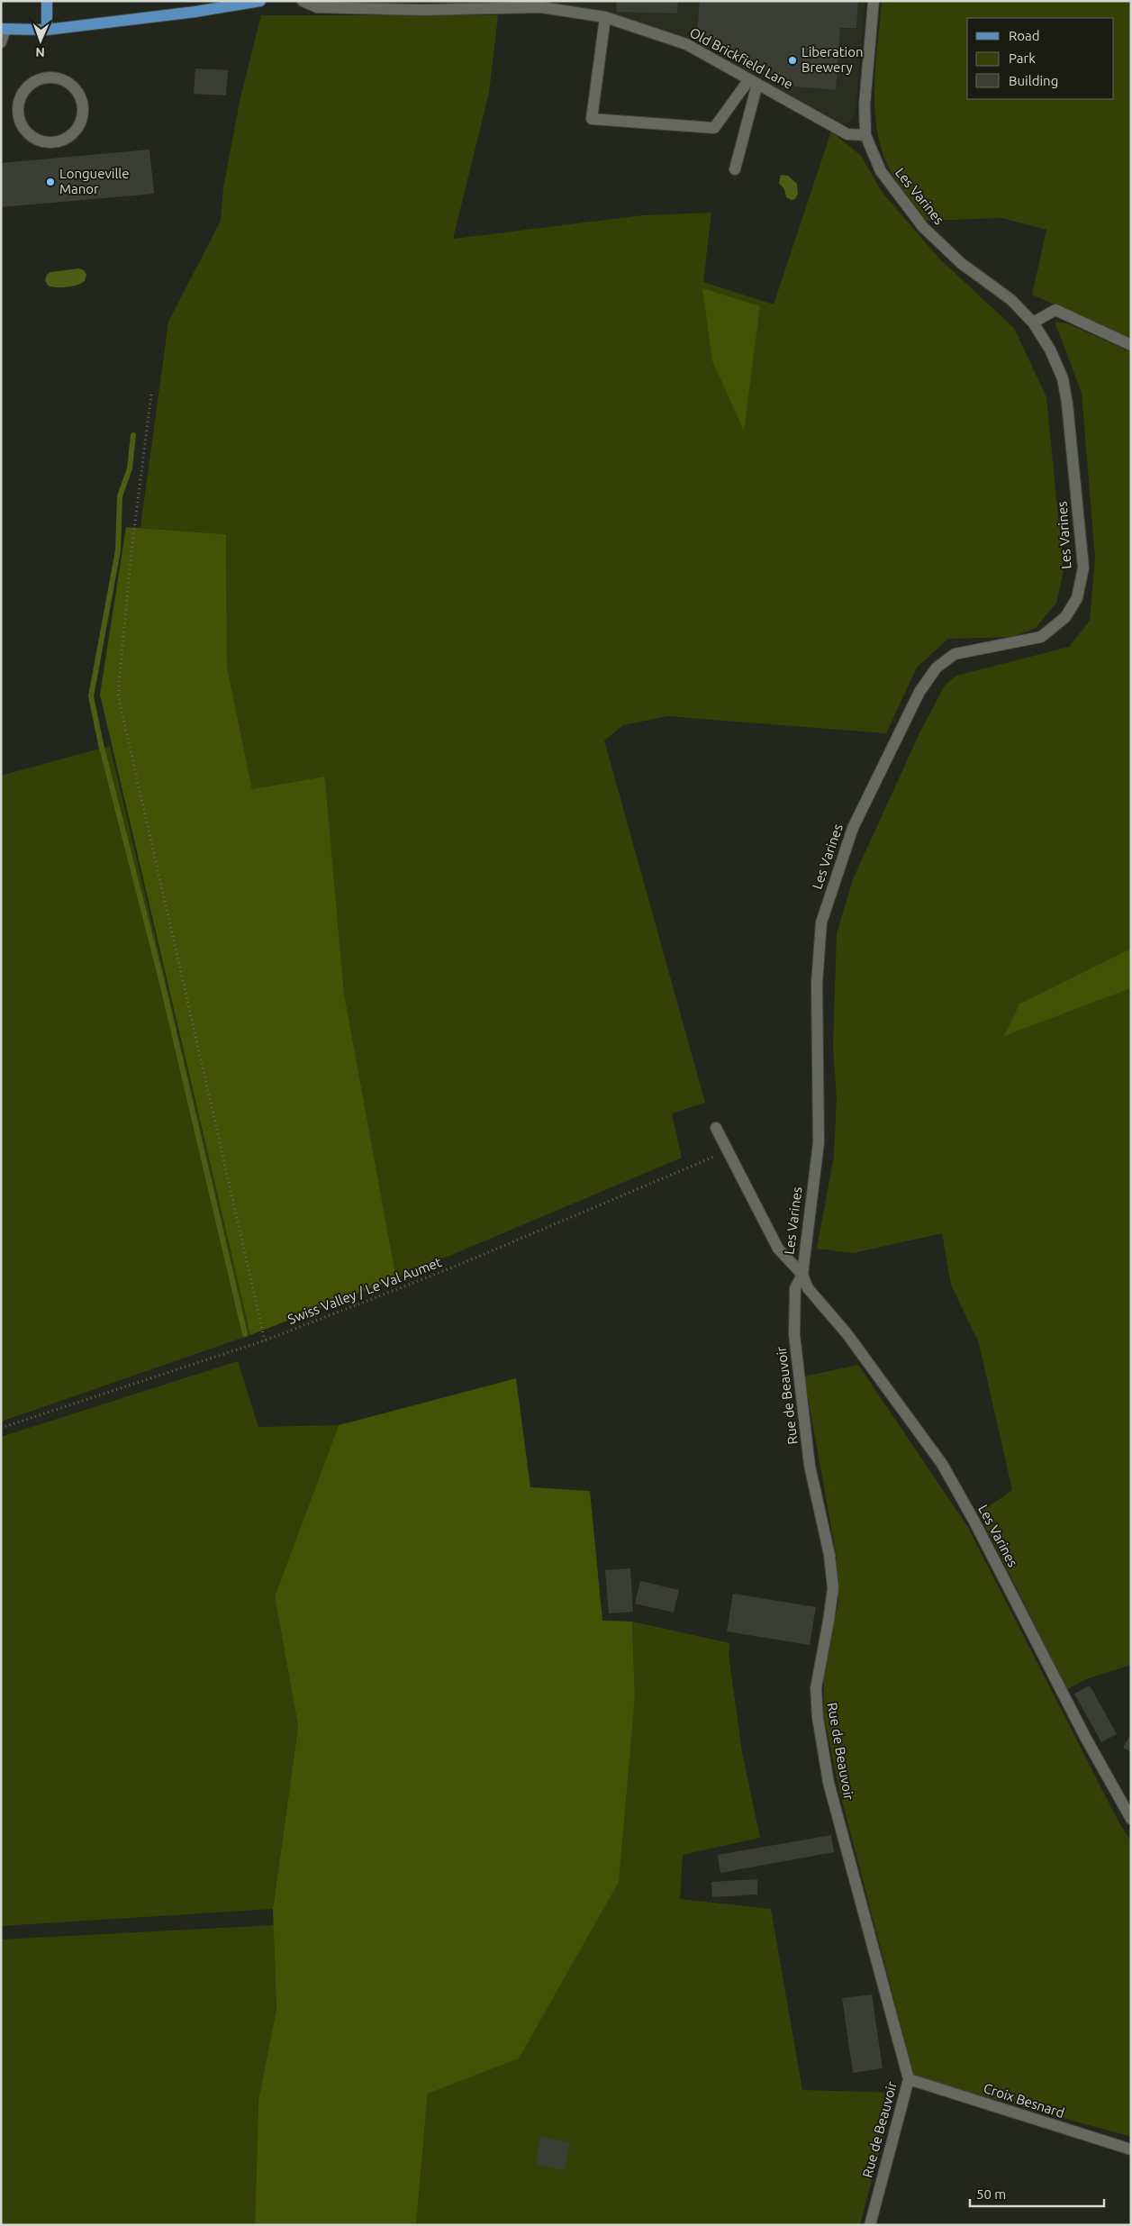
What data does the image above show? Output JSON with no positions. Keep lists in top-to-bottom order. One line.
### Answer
{"streets":{"street":["Old Brickfield Lane","Les Varines","Rue de Beauvoir","Croix Besnard"],"path":["Swiss Valley / Le Val Aumet"]},"crossings":[["Old Brickfield Lane","Les Varines"],["Les Varines","Rue de Beauvoir"],["Rue de Beauvoir","Croix Besnard"]],"places":["Liberation Brewery","Longueville Manor"],"legend":["Road","Park","Building"],"scale_bar":"50 m","north":"bottom"}
